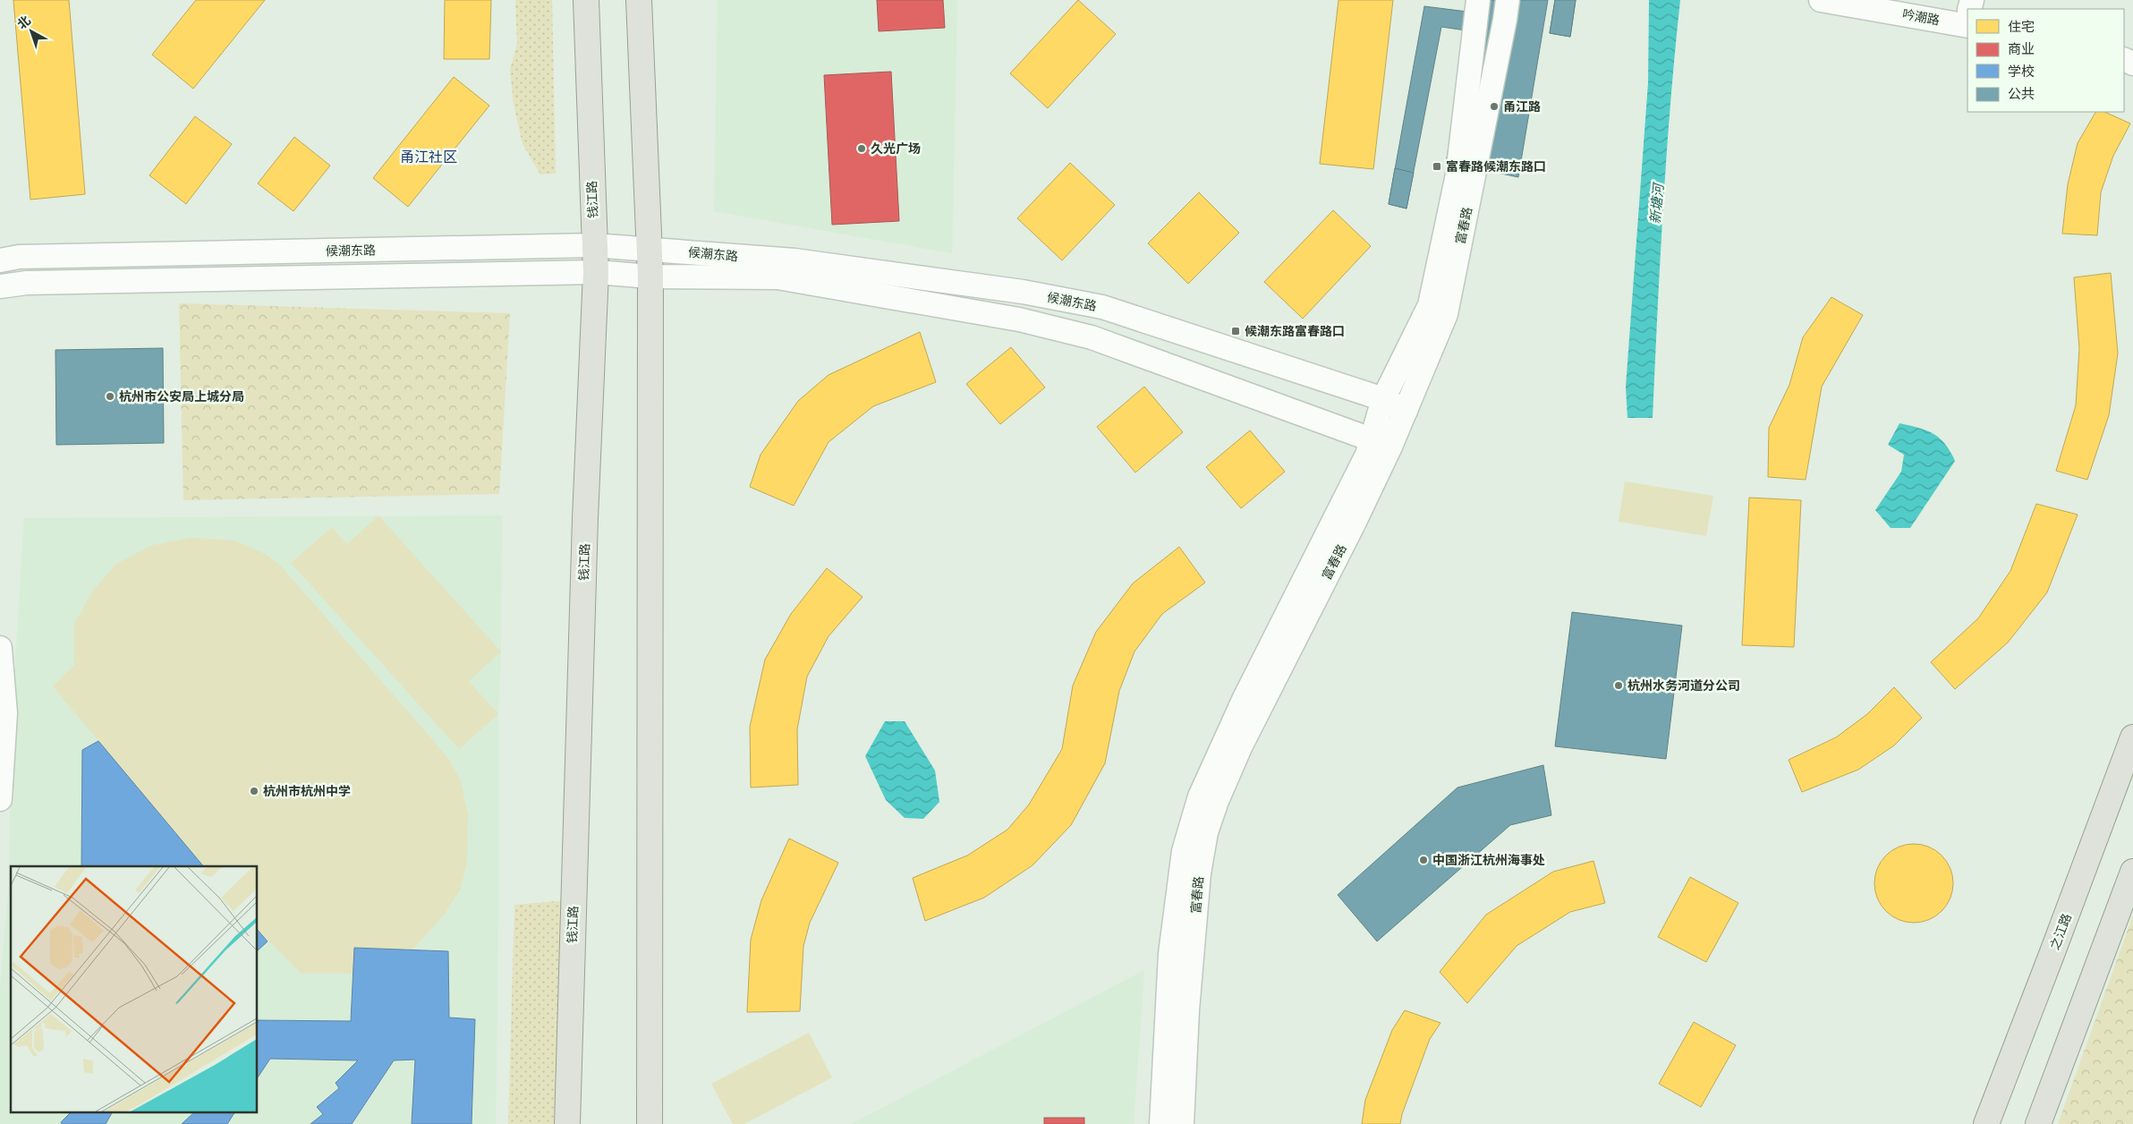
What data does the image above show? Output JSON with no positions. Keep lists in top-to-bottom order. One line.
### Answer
{"streets":{"main road":["钱江路","之江路"],"street":["吟潮路","富春路","候潮东路"]},"crossings":[["钱江路","候潮东路"],["富春路","候潮东路"]],"districts":["甬江社区"],"water":["新塘河"],"places":{"other":["甬江路","久光广场","杭州市公安局上城分局","杭州水务河道分公司","杭州市杭州中学","中国浙江杭州海事处"],"transit":["富春路候潮东路口","候潮东路富春路口"]},"legend":["住宅","商业","学校","公共"],"north":"top left"}
